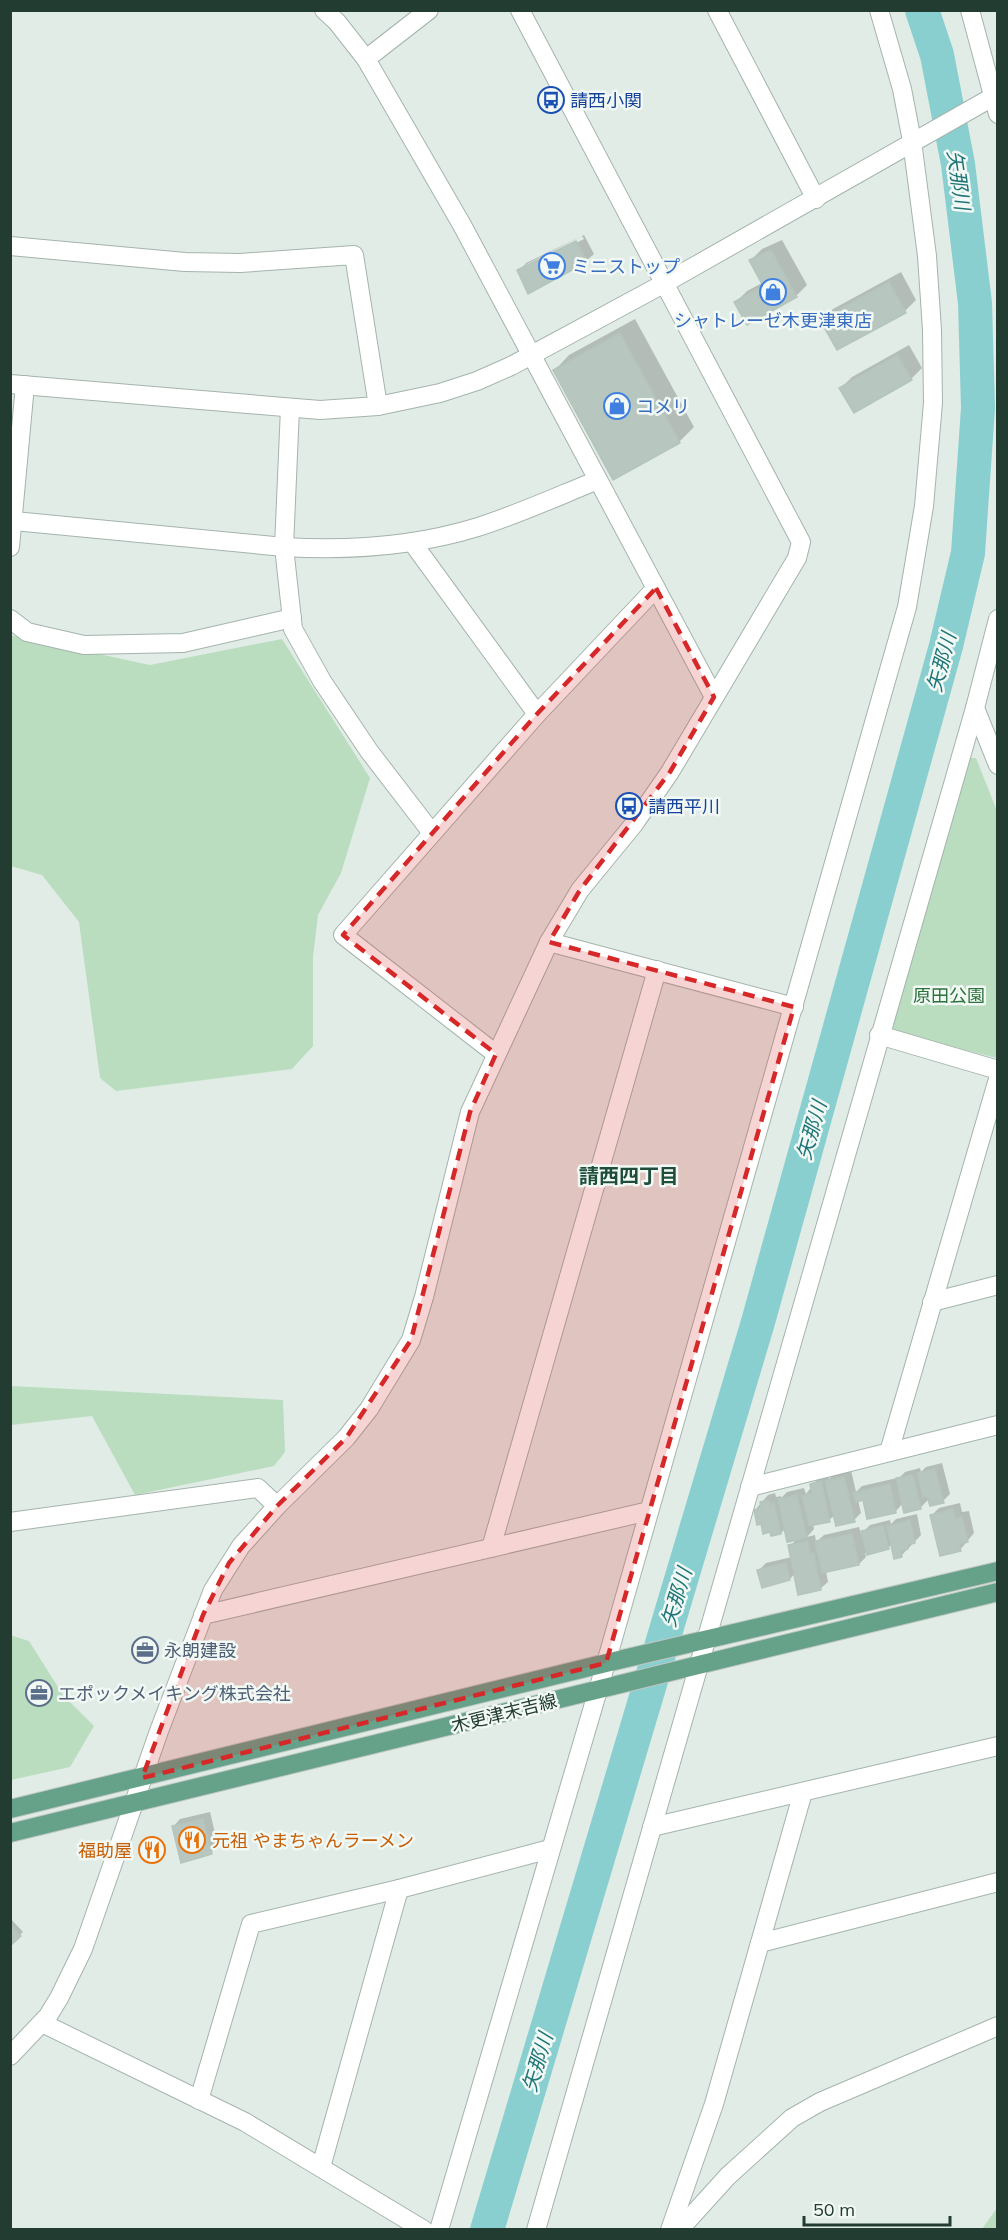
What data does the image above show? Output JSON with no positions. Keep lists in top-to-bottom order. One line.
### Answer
{"streets":{"main road":["木更津末吉線"]},"districts":["請西四丁目"],"water":["矢那川"],"parks":["原田公園"],"places":{"bus stop":["請西小関","請西平川"],"supermarket":["ミニストップ"],"shop":["シャトレーゼ木更津東店","コメリ"],"office":["永朗建設","エポックメイキング株式会社"],"restaurant":["元祖 やまちゃんラーメン","福助屋"]},"scale_bar":"50 m"}
